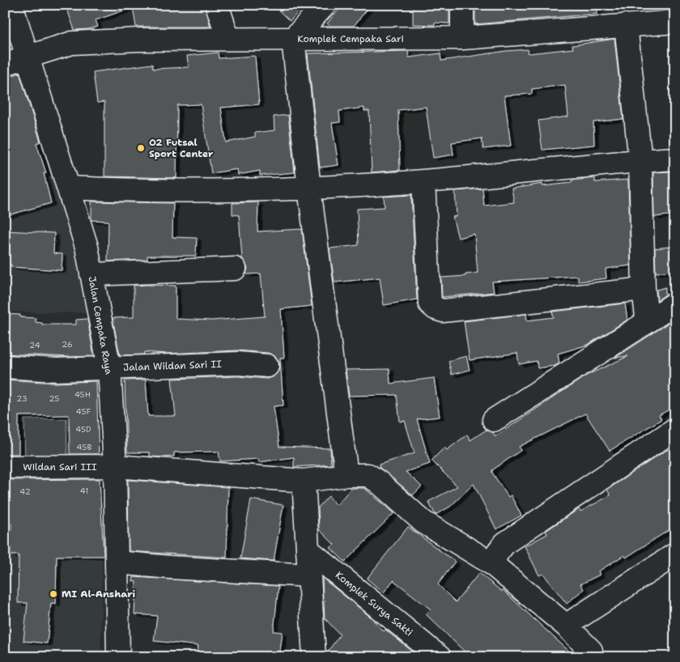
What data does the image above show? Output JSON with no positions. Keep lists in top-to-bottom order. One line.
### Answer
{"streets":{"street":["Komplek Cempaka Sari","Jalan Cempaka Raya","Jalan Wildan Sari II","Wildan Sari III","Komplek Surya Sakti"]},"crossings":[["Komplek Cempaka Sari","Jalan Cempaka Raya"],["Jalan Cempaka Raya","Jalan Wildan Sari II"],["Jalan Cempaka Raya","Wildan Sari III"]],"places":["O2 Futsal Sport Center","MI Al-Anshari"],"house_numbers":["26","24","45H","23","25","45F","45D","45B","41","42"]}
